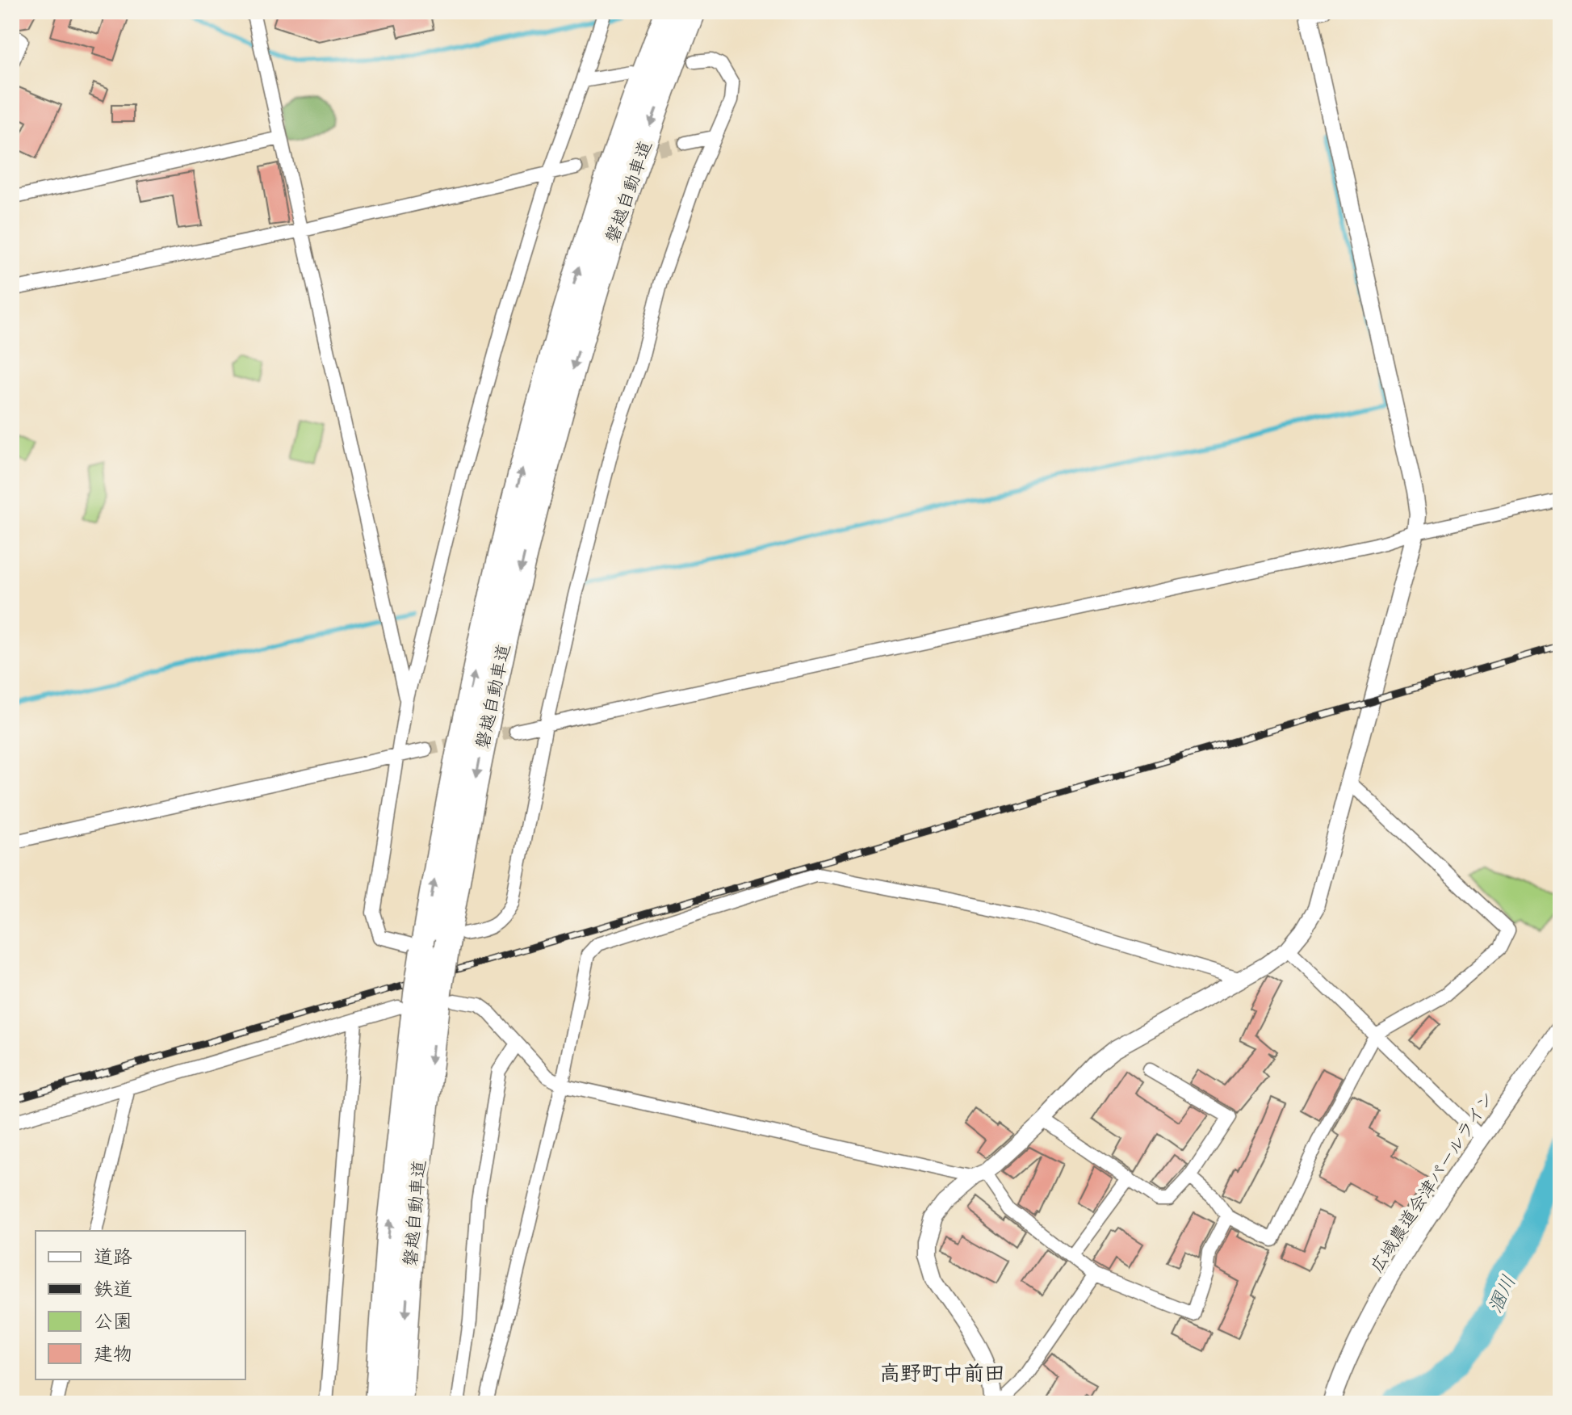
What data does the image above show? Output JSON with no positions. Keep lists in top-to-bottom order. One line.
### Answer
{"streets":{"highway":["磐越自動車道"],"street":["広域農道会津パールライン"]},"districts":["高野町中前田"],"water":["溷川"],"legend":["道路","鉄道","公園","建物"]}
